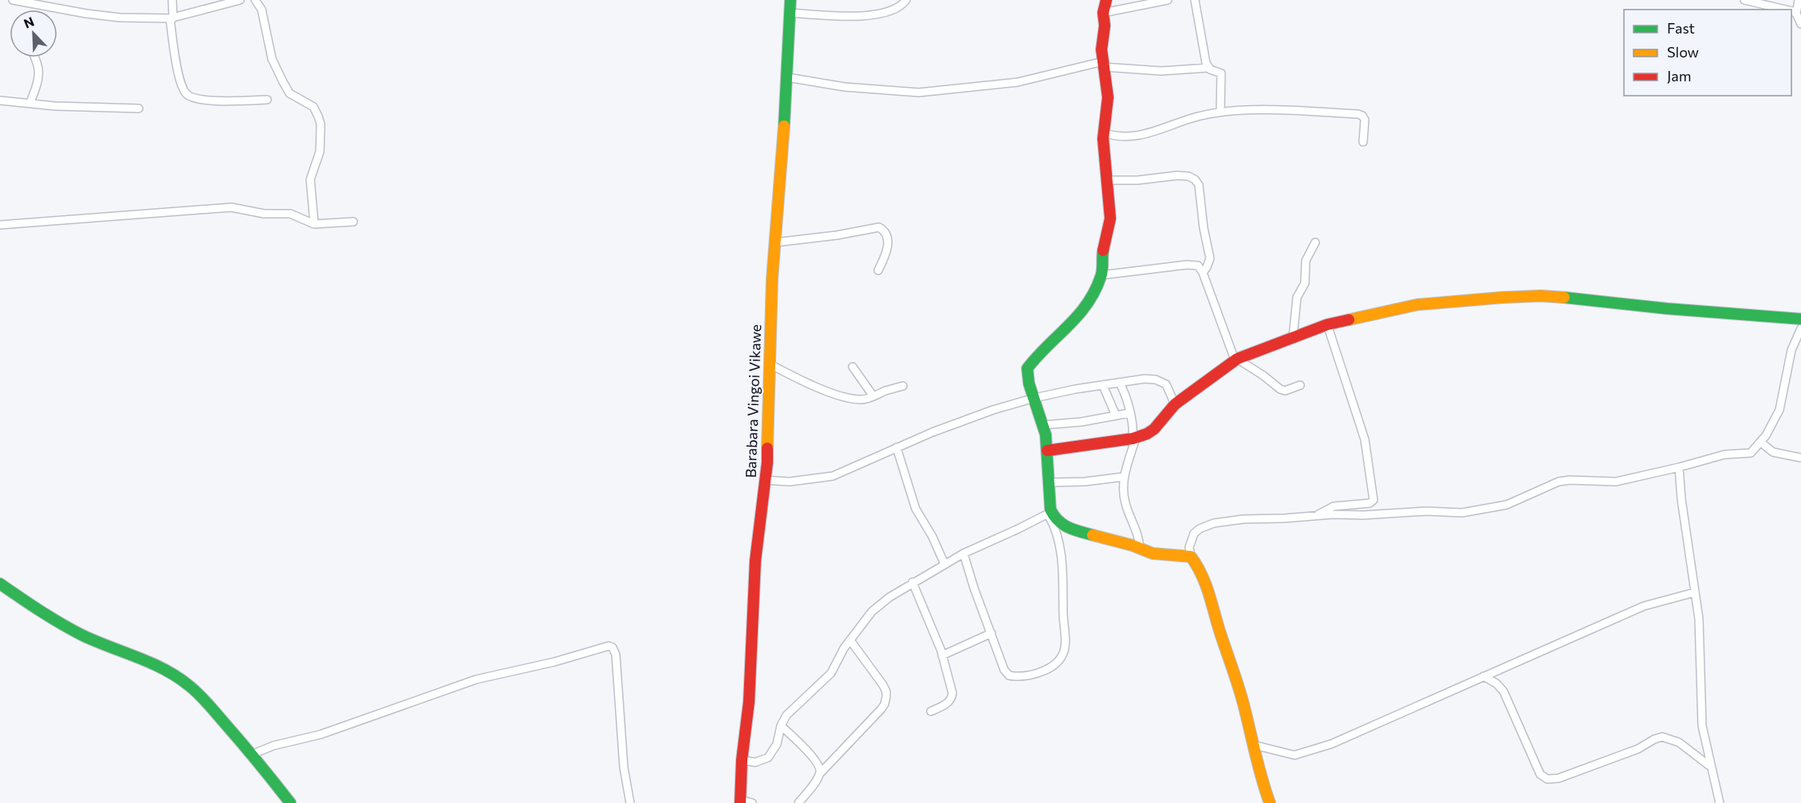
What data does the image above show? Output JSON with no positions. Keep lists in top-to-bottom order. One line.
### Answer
{"streets":{"street":["Barabara Vingoi Vikawe"]},"legend":["Fast","Slow","Jam"],"north":"top left"}
